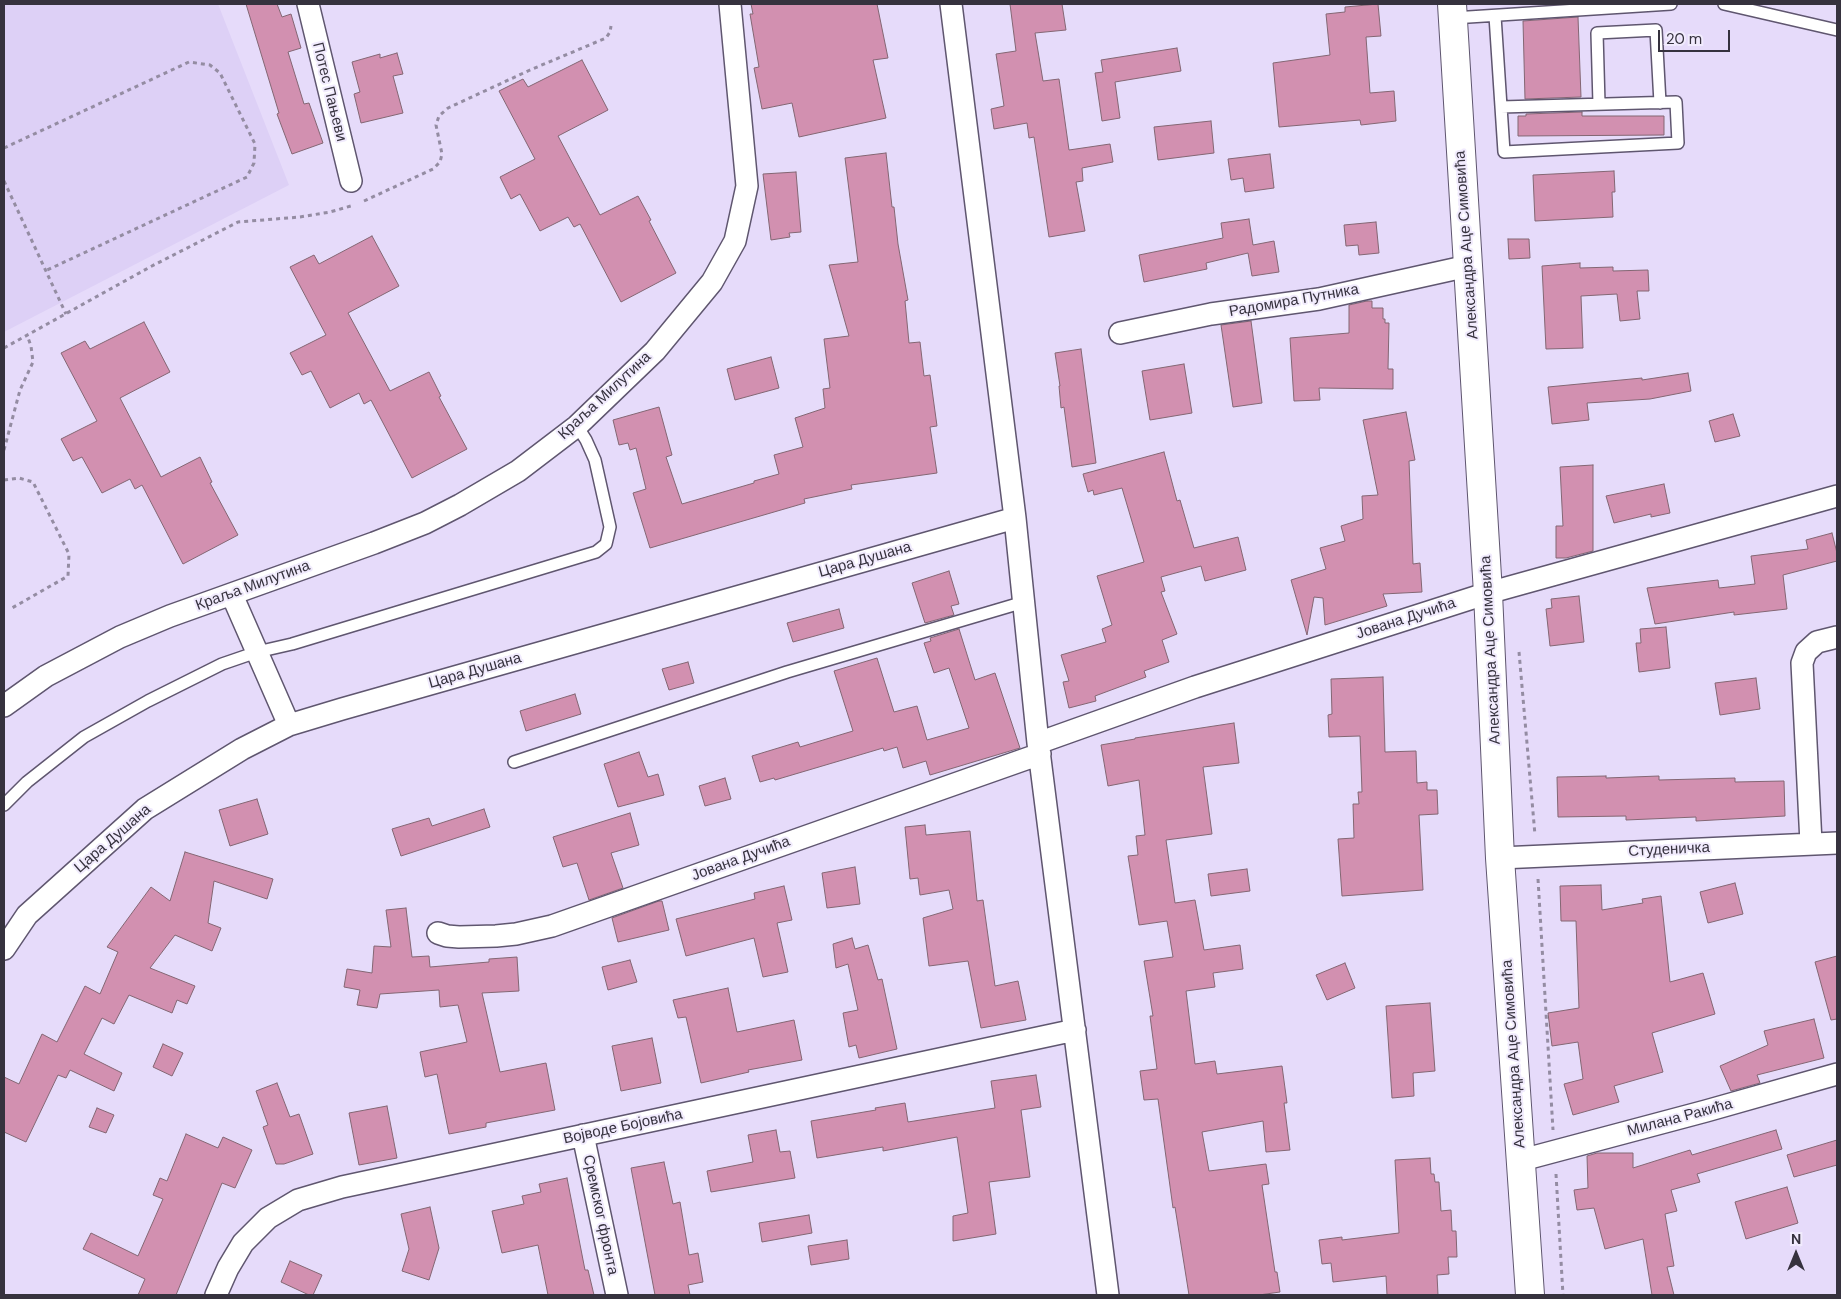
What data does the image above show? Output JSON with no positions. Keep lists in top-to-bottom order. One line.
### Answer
{"streets":{"street":["Потес Пањеви","Александра Аце Симовића","Радомира Путника","Краља Милутина","Цара Душана","Јована Дучића","Студеничка","Милана Ракића","Војводе Бојовића","Сремског фронта"]},"crossings":[["Александра Аце Симовића","Радомира Путника"],["Александра Аце Симовића","Јована Дучића"],["Александра Аце Симовића","Студеничка"],["Александра Аце Симовића","Милана Ракића"],["Војводе Бојовића","Сремског фронта"]],"scale_bar":"20 m","north":"top"}
